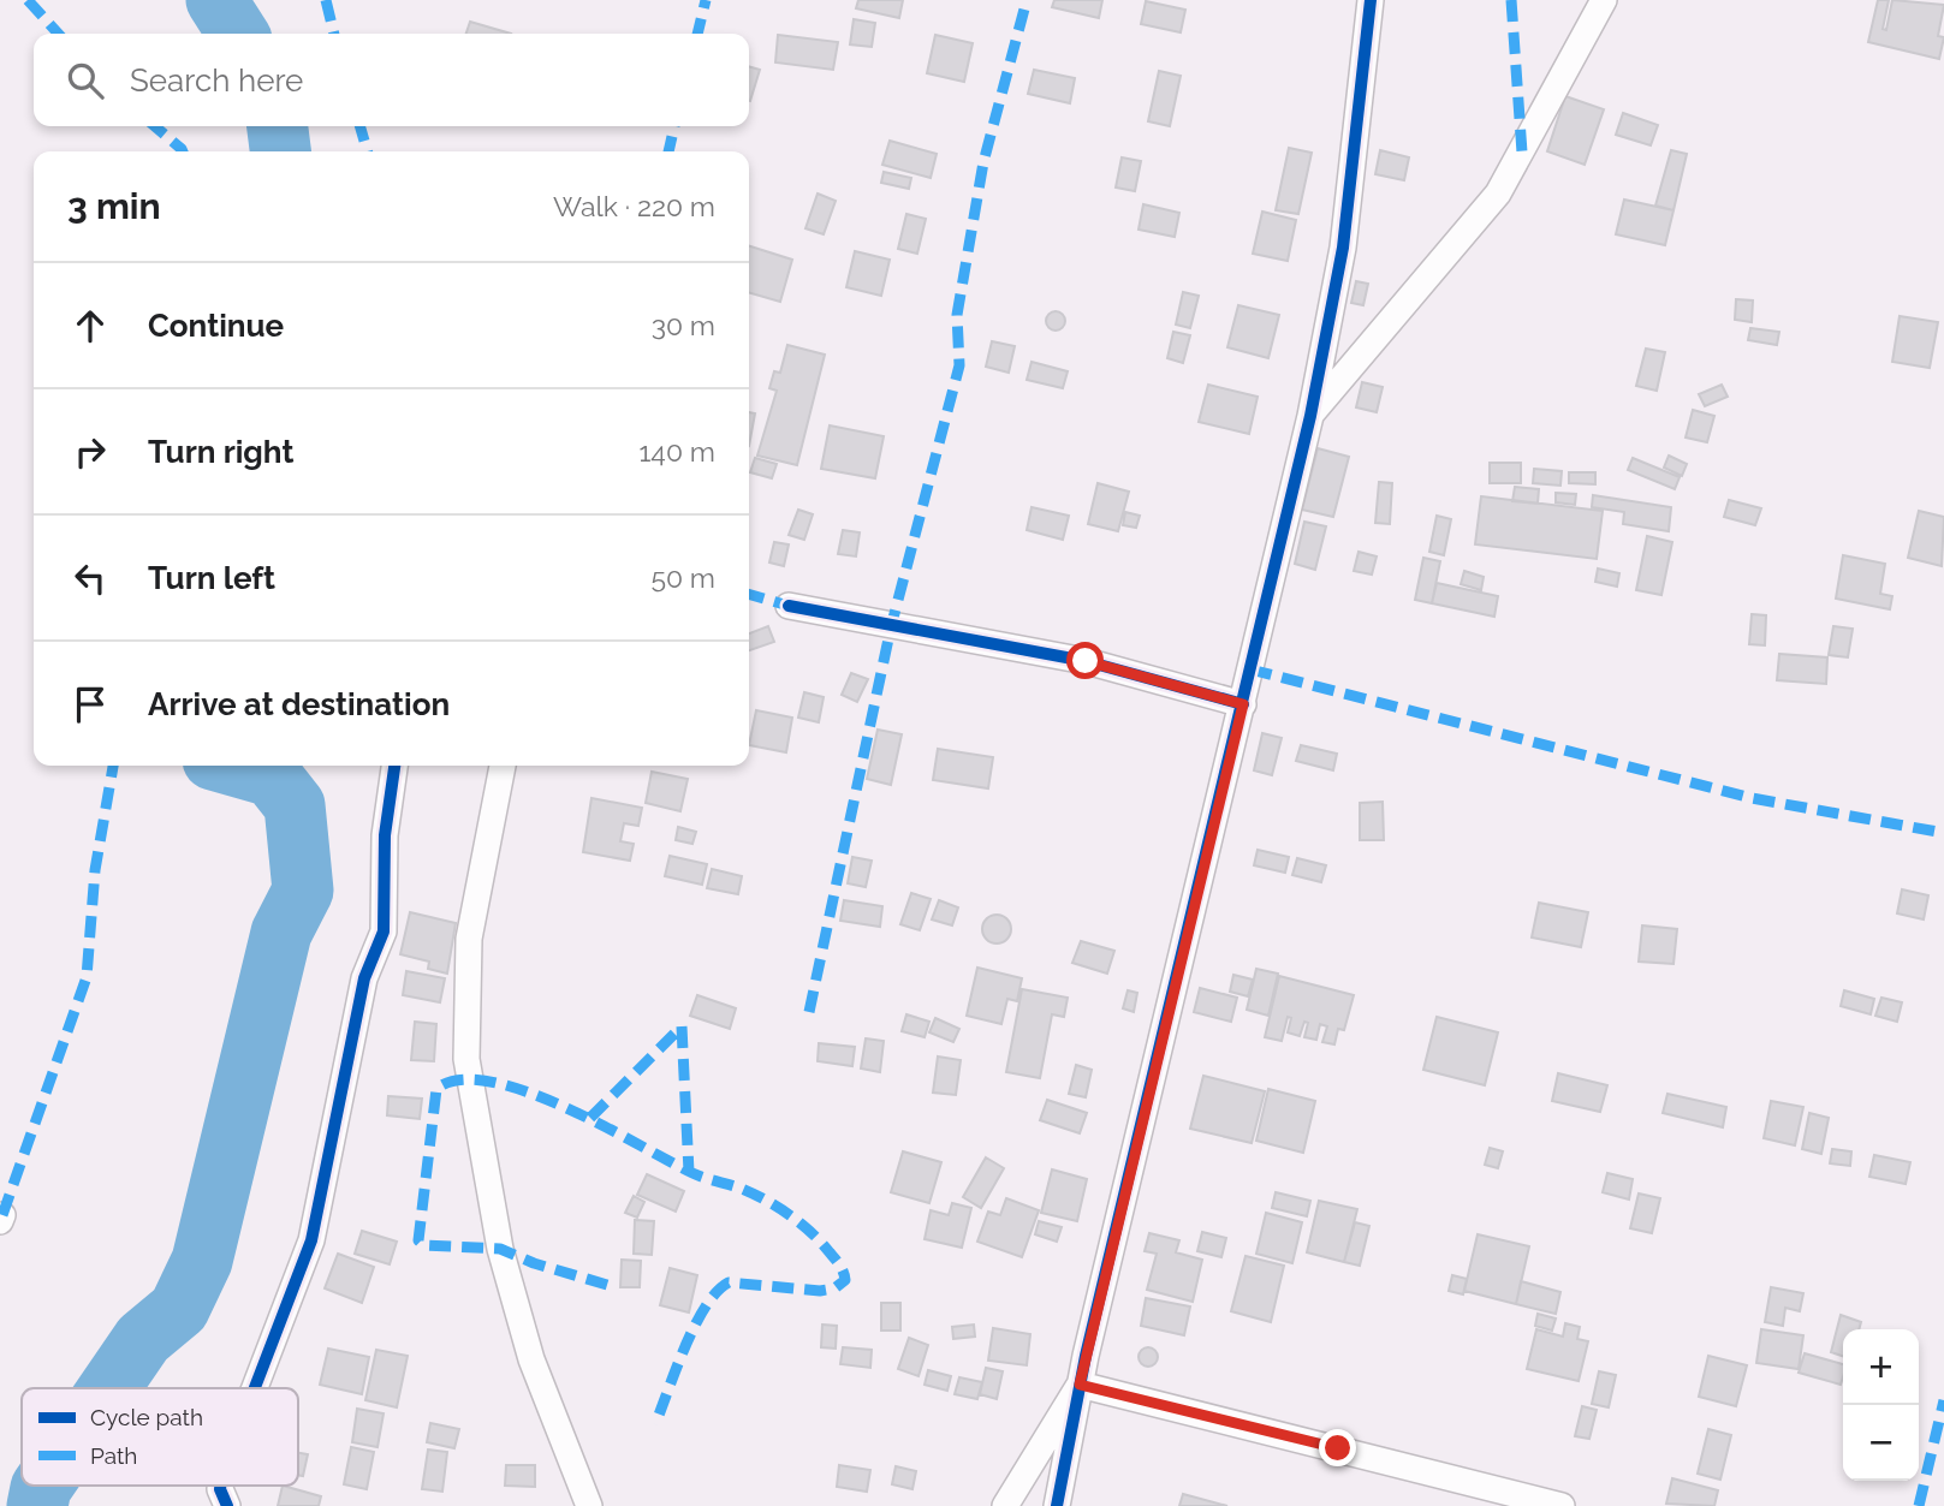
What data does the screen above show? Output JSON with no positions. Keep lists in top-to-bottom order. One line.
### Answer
{"legend":["Cycle path","Path"],"page":{"search":"Search here","heading":["3 min","Walk · 220 m"],"list":[["Continue","30 m"],["Turn right","140 m"],["Turn left","50 m"],"Arrive at destination"],"map_buttons":["+","−"]}}
